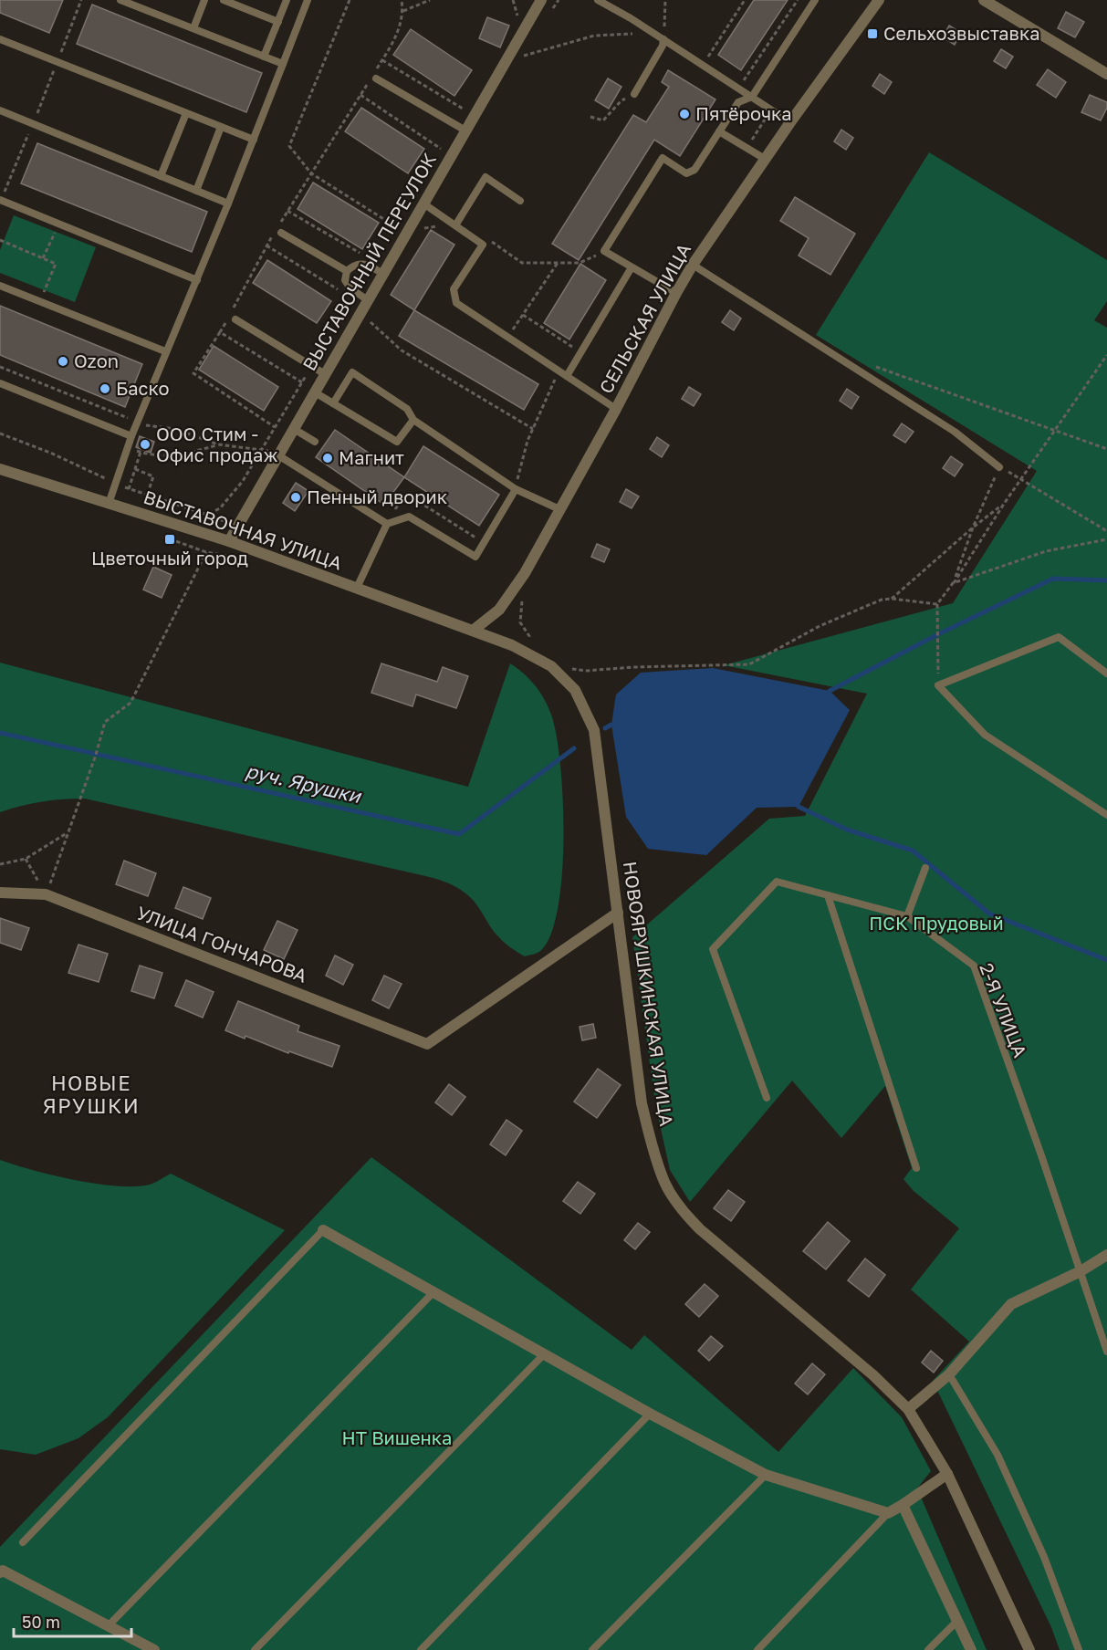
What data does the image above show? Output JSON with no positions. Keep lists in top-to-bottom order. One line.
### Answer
{"streets":{"street":["ВЫСТАВОЧНЫЙ ПЕРЕУЛОК","СЕЛЬСКАЯ УЛИЦА","ВЫСТАВОЧНАЯ УЛИЦА","УЛИЦА ГОНЧАРОВА","НОВОЯРУШКИНСКАЯ УЛИЦА"],"lane":["2-Я УЛИЦА"]},"crossings":[["ВЫСТАВОЧНЫЙ ПЕРЕУЛОК","ВЫСТАВОЧНАЯ УЛИЦА"],["СЕЛЬСКАЯ УЛИЦА","ВЫСТАВОЧНАЯ УЛИЦА"],["СЕЛЬСКАЯ УЛИЦА","НОВОЯРУШКИНСКАЯ УЛИЦА"],["ВЫСТАВОЧНАЯ УЛИЦА","НОВОЯРУШКИНСКАЯ УЛИЦА"],["УЛИЦА ГОНЧАРОВА","НОВОЯРУШКИНСКАЯ УЛИЦА"]],"districts":["НОВЫЕ ЯРУШКИ"],"water":["руч. Ярушки"],"parks":["ПСК Прудовый","НТ Вишенка"],"places":{"transit":["Сельхозвыставка","Цветочный город"],"other":["Пятёрочка","Ozon","Баско","ООО Стим - Офис продаж","Магнит","Пенный дворик"]},"scale_bar":"50 m"}
